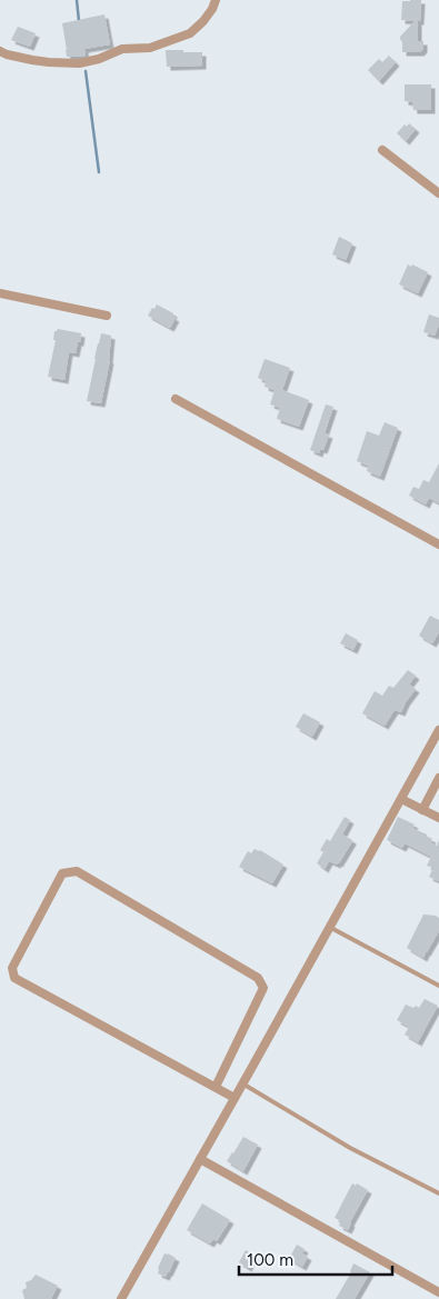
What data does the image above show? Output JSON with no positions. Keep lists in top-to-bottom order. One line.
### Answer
{"scale_bar":"100 m"}
